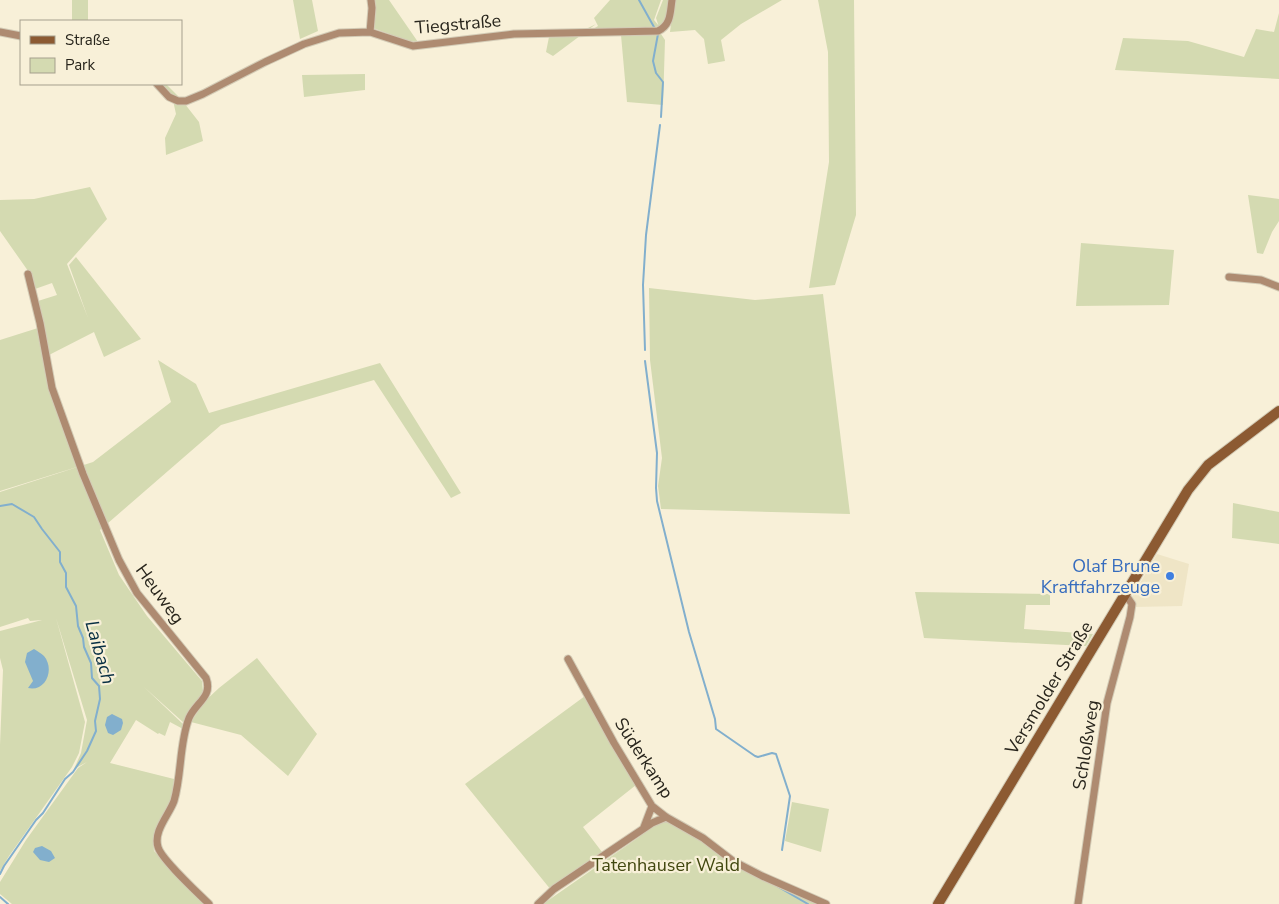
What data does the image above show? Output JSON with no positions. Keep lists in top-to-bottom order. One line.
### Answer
{"streets":{"main road":["Versmolder Straße"],"street":["Tiegstraße","Heuweg","Schloßweg","Süderkamp"]},"crossings":[["Versmolder Straße","Schloßweg"]],"water":["Laibach"],"parks":["Tatenhauser Wald"],"places":["Olaf Brune Kraftfahrzeuge"],"legend":["Straße","Park"]}
